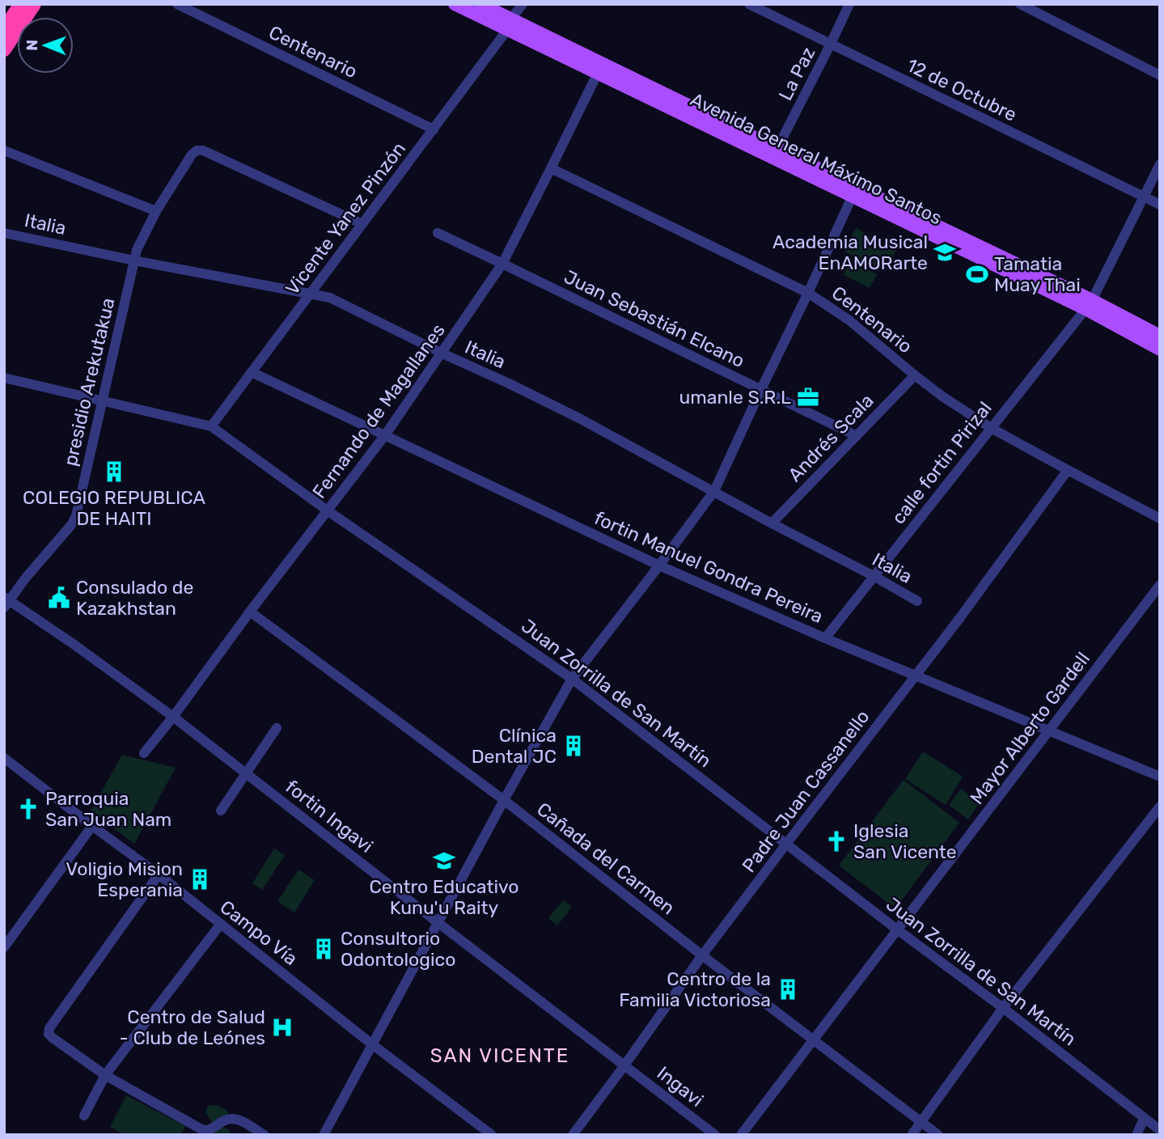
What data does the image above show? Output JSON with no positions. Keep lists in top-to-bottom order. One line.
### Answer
{"streets":{"main road":["Avenida General Máximo Santos"],"street":["Centenario","La Paz","12 de Octubre","Vicente Yanez Pinzón","Italia","Juan Sebastián Elcano","presidio Arekutakua","Fernando de Magallanes","Andrés Scala","calle fortin Pirizal","fortin Manuel Gondra Pereira","Juan Zorrilla de San Martín","Mayor Alberto Gardell","Padre Juan Cassanello","fortin Ingavi","Cañada del Carmen","Campo Vía","Ingavi"]},"crossings":[["Centenario","Vicente Yanez Pinzón"],["Centenario","Fernando de Magallanes"],["Centenario","Andrés Scala"],["Centenario","calle fortin Pirizal"],["Centenario","Padre Juan Cassanello"],["La Paz","12 de Octubre"],["La Paz","Avenida General Máximo Santos"],["12 de Octubre","calle fortin Pirizal"],["Avenida General Máximo Santos","Vicente Yanez Pinzón"],["Avenida General Máximo Santos","Fernando de Magallanes"],["Avenida General Máximo Santos","calle fortin Pirizal"],["Vicente Yanez Pinzón","Italia"],["Vicente Yanez Pinzón","presidio Arekutakua"],["Vicente Yanez Pinzón","fortin Manuel Gondra Pereira"],["Vicente Yanez Pinzón","Juan Zorrilla de San Martín"],["Italia","presidio Arekutakua"],["Italia","Fernando de Magallanes"],["Italia","Andrés Scala"],["Italia","calle fortin Pirizal"],["Juan Sebastián Elcano","Fernando de Magallanes"],["Juan Sebastián Elcano","Andrés Scala"],["presidio Arekutakua","Juan Zorrilla de San Martín"],["presidio Arekutakua","fortin Ingavi"],["Fernando de Magallanes","fortin Manuel Gondra Pereira"],["Fernando de Magallanes","Juan Zorrilla de San Martín"],["Fernando de Magallanes","fortin Ingavi"],["Fernando de Magallanes","Cañada del Carmen"],["calle fortin Pirizal","fortin Manuel Gondra Pereira"],["fortin Manuel Gondra Pereira","Mayor Alberto Gardell"],["fortin Manuel Gondra Pereira","Padre Juan Cassanello"],["Juan Zorrilla de San Martín","Mayor Alberto Gardell"],["Juan Zorrilla de San Martín","Padre Juan Cassanello"],["Mayor Alberto Gardell","Cañada del Carmen"],["Padre Juan Cassanello","fortin Ingavi"],["Padre Juan Cassanello","Cañada del Carmen"],["Padre Juan Cassanello","Ingavi"],["fortin Ingavi","Ingavi"]],"districts":["SAN VICENTE"],"places":{"school or university":["Academia Musical EnAMORarte","Centro Educativo Kunu'u Raity"],"sports":["Tamatia Muay Thai"],"office":["umanle S.R.L"],"building":["COLEGIO REPUBLICA DE HAITI","Clínica Dental JC","Voligio Mision Esperania","Consultorio Odontologico","Centro de la Familia Victoriosa"],"public building":["Consulado de Kazakhstan"],"church":["Parroquia San Juan Nam","Iglesia San Vicente"],"hospital":["Centro de Salud - Club de Leónes"]},"north":"left"}
